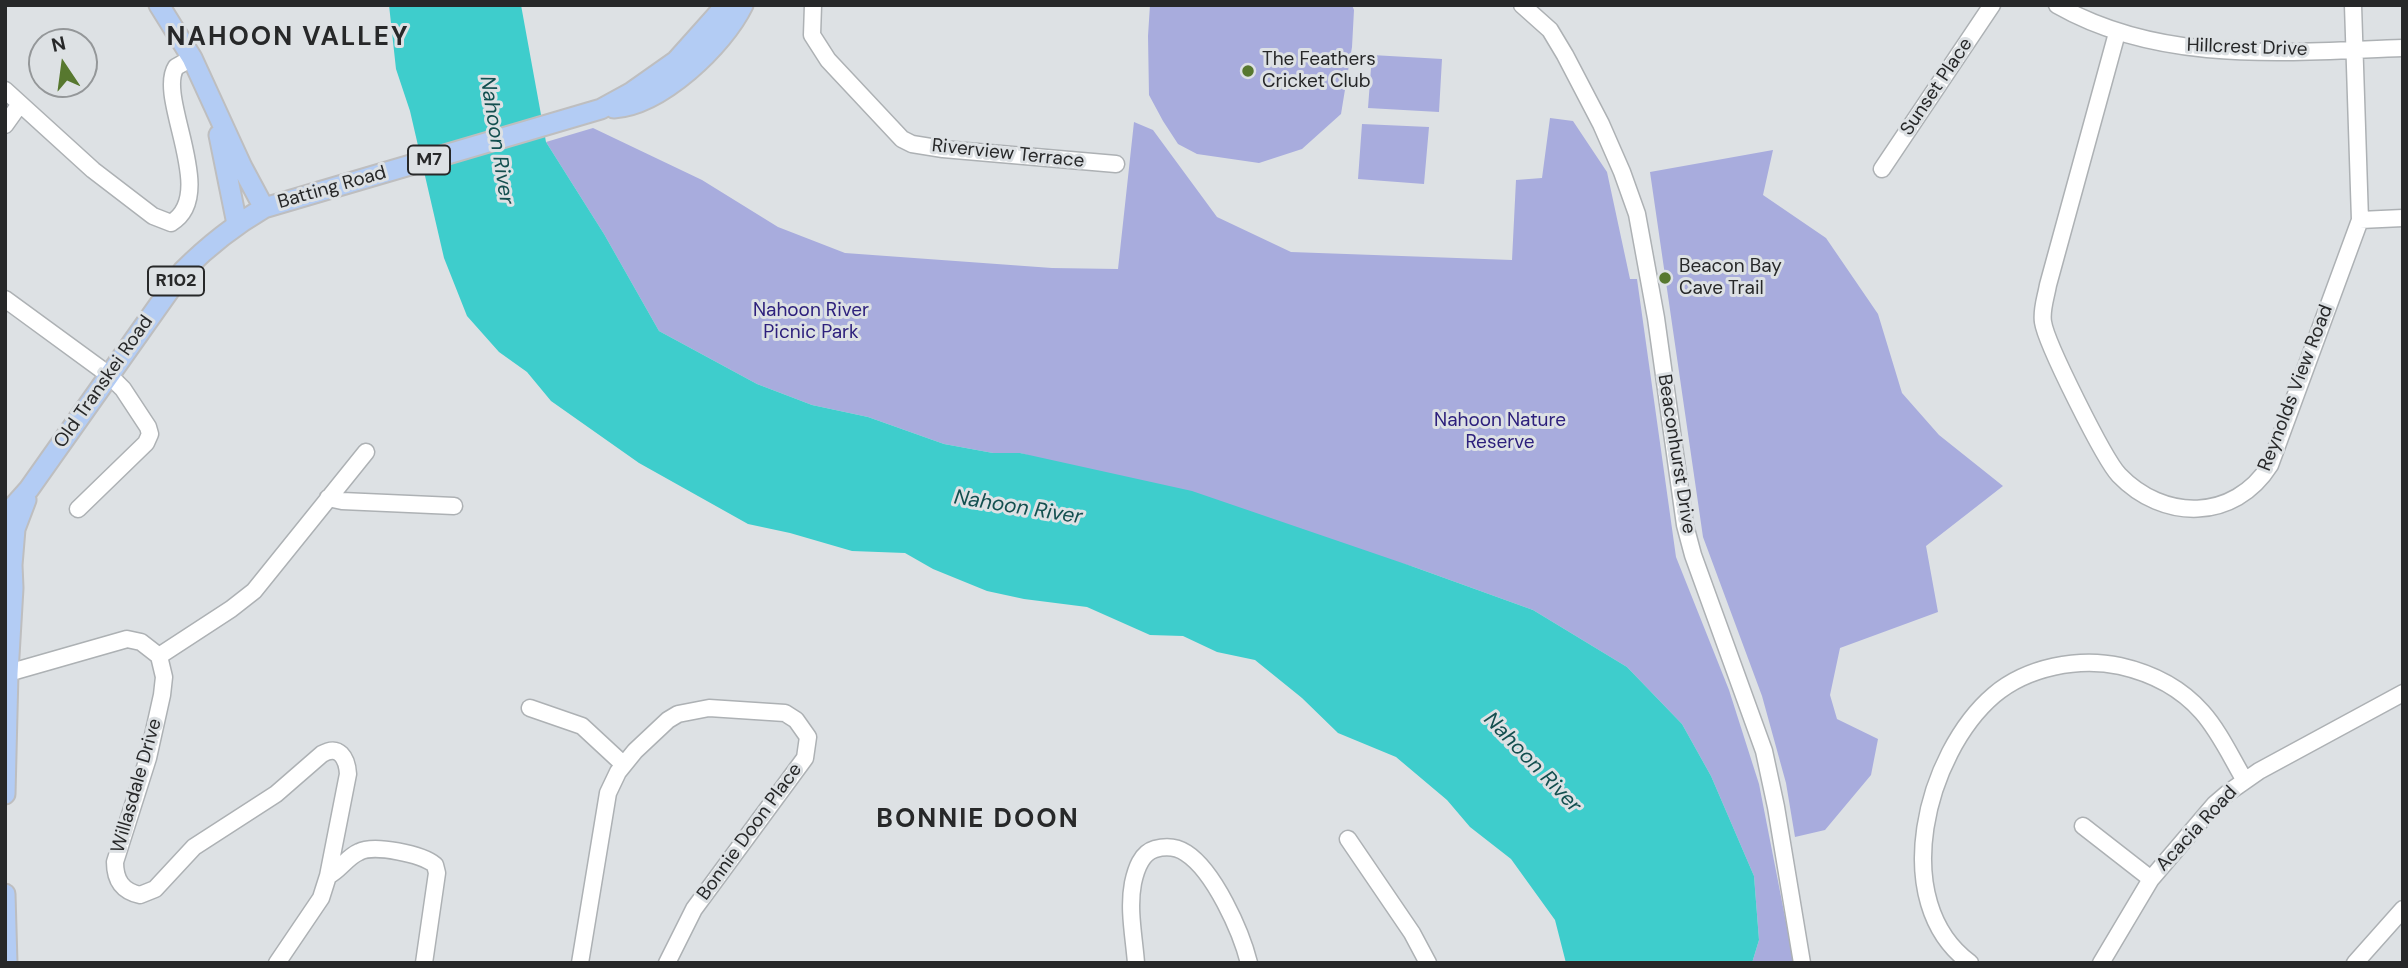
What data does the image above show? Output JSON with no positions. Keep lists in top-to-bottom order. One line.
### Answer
{"streets":{"main road":["M7","Batting Road","R102","Old Transkei Road"],"street":["Hillcrest Drive","Sunset Place","Riverview Terrace","Reynolds View Road","Beaconhurst Drive","Willasdale Drive","Acacia Road","Bonnie Doon Place"]},"crossings":[["Hillcrest Drive","Reynolds View Road"],["Batting Road","Old Transkei Road"]],"districts":["NAHOON VALLEY","BONNIE DOON"],"water":["Nahoon River"],"parks":["Nahoon River Picnic Park","Nahoon Nature Reserve"],"places":["The Feathers Cricket Club","Beacon Bay Cave Trail"],"north":"top"}
